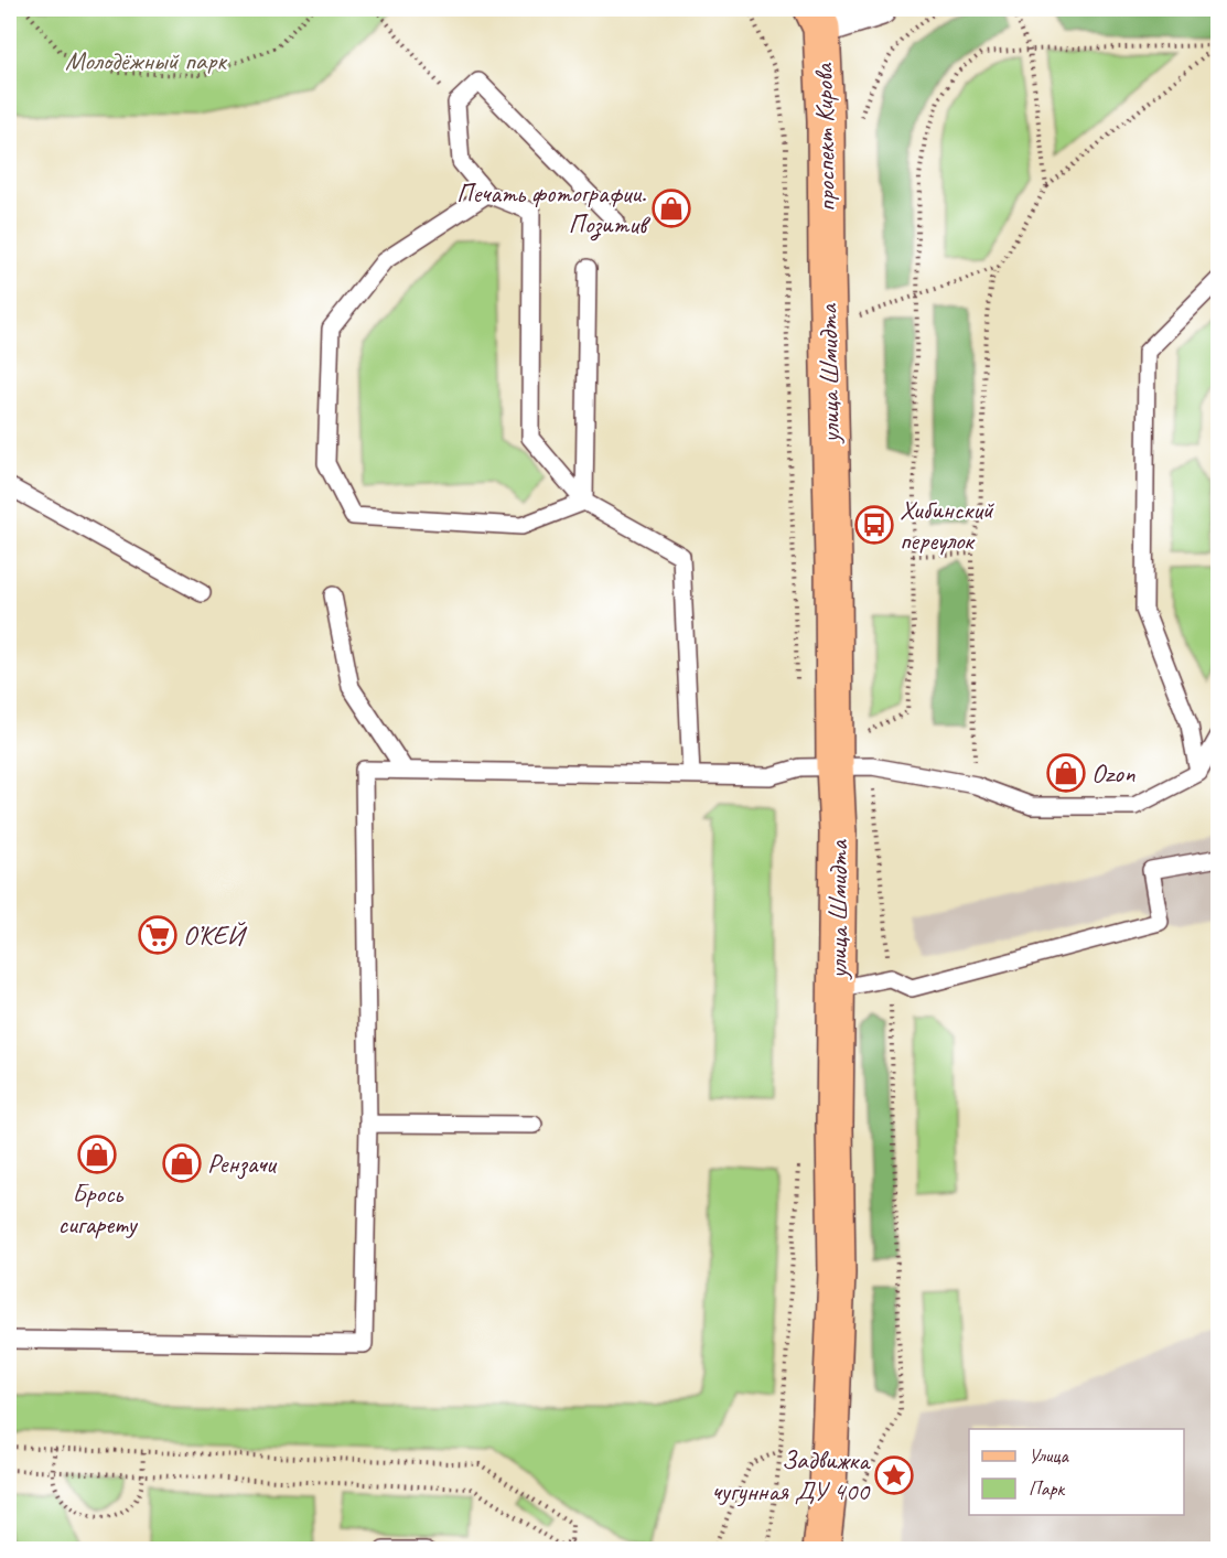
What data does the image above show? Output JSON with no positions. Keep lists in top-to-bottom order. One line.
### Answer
{"streets":{"main road":["проспект Кирова","улица Шмидта"]},"crossings":[["проспект Кирова","улица Шмидта"]],"parks":["Молодёжный парк"],"places":{"shop":["Печать фотографии. Позитив","Ozon","Брось сигарету","Рензачи"],"bus stop":["Хибинский переулок"],"supermarket":["О’КЕЙ"],"place":["Задвижка чугунная ДУ 400"]},"legend":["Улица","Парк"]}
